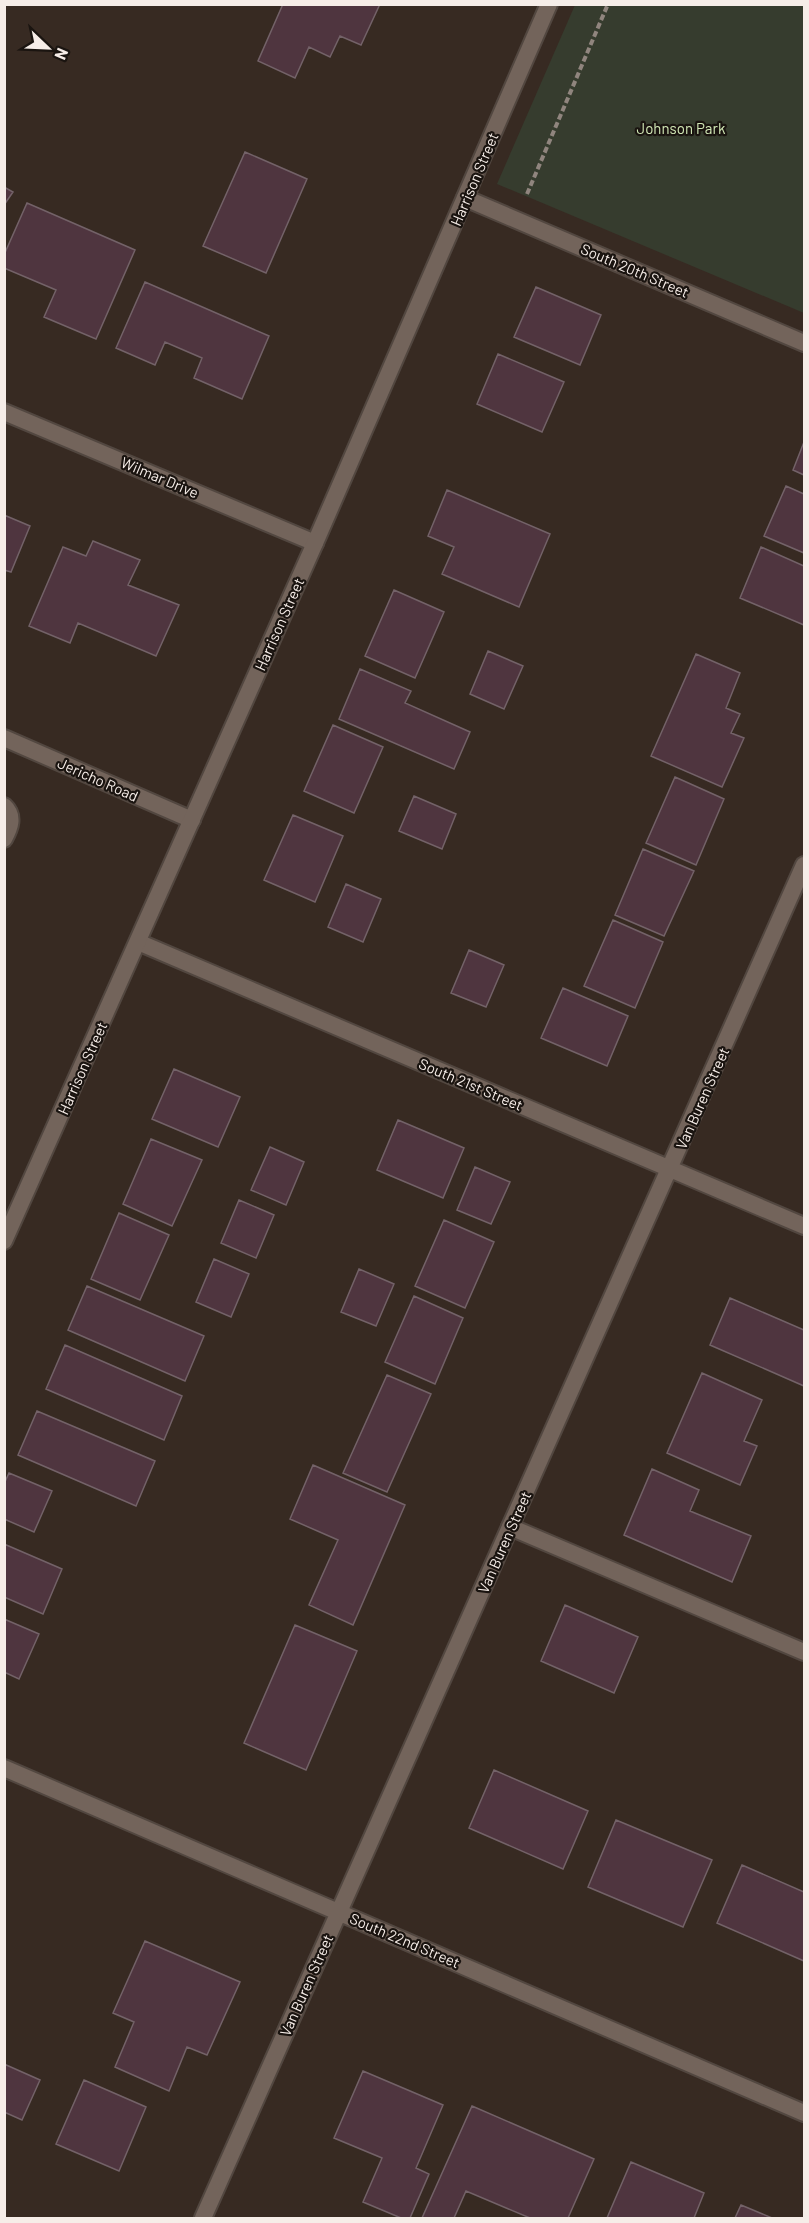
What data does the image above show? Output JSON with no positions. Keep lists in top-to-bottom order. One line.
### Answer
{"streets":{"street":["Harrison Street","South 20th Street","Wilmar Drive","Jericho Road","South 21st Street","Van Buren Street","South 22nd Street"]},"crossings":[["Harrison Street","South 20th Street"],["Harrison Street","Wilmar Drive"],["Harrison Street","Jericho Road"],["Harrison Street","South 21st Street"],["South 21st Street","Van Buren Street"],["Van Buren Street","South 22nd Street"]],"parks":["Johnson Park"],"north":"bottom right"}
